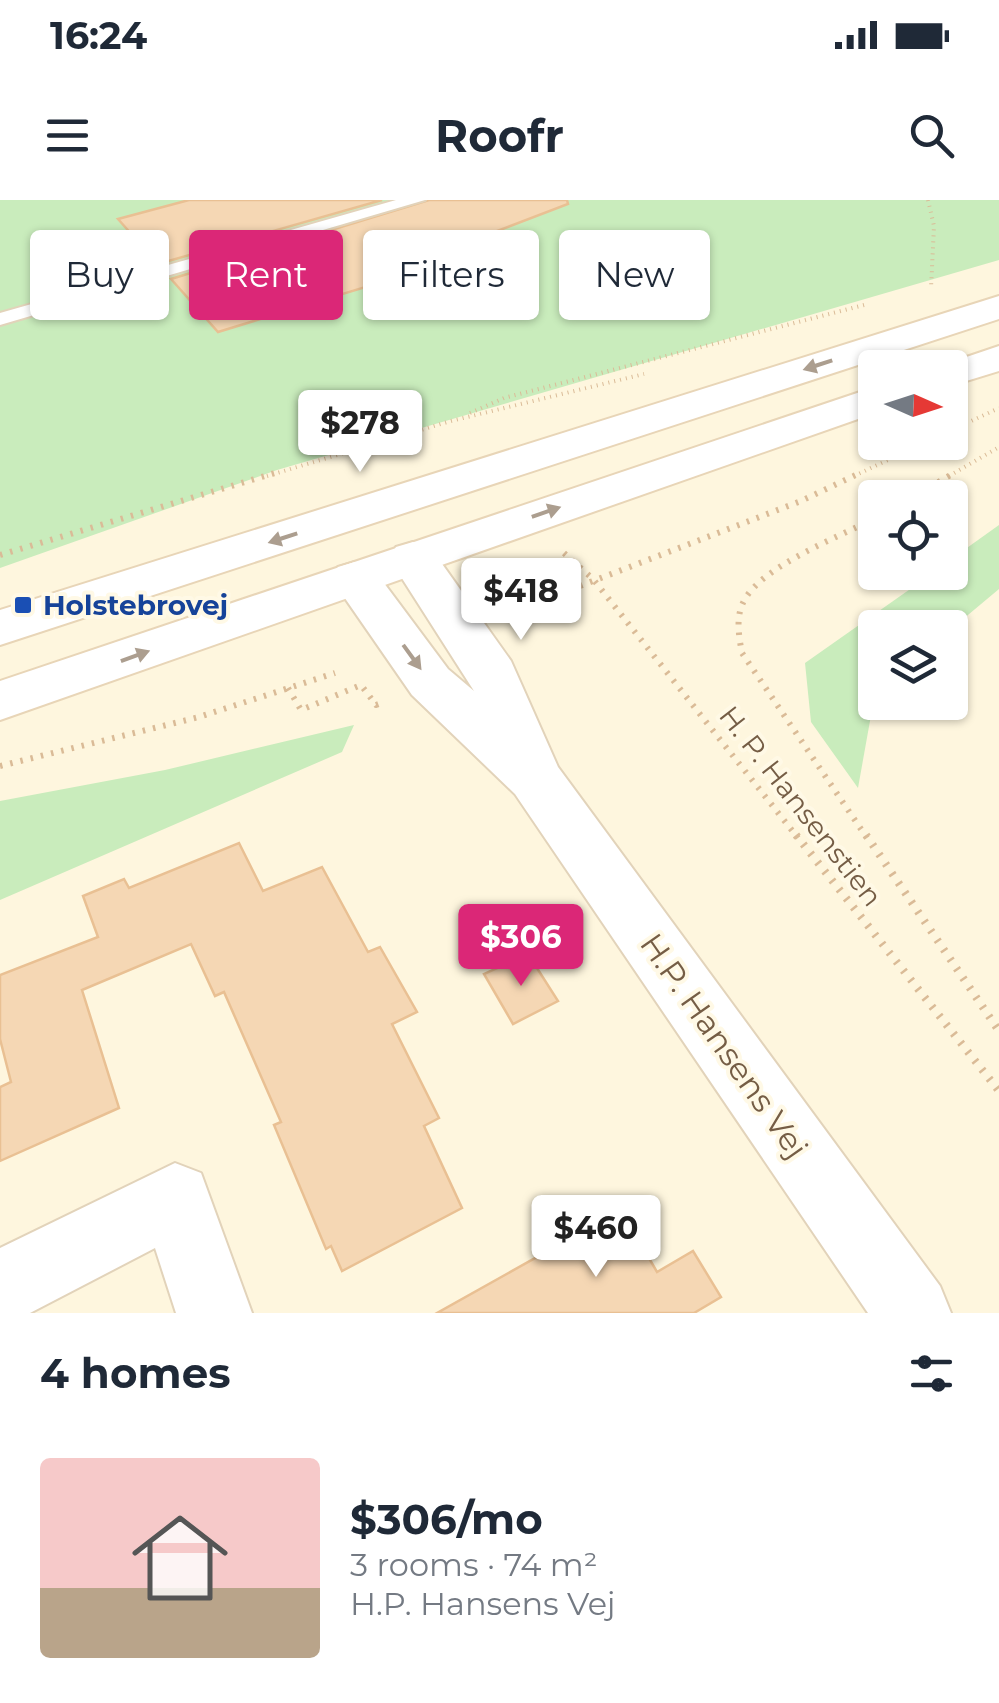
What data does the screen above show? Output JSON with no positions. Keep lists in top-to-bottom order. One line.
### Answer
{"streets":{"main road":["H.P. Hansens Vej"],"path":["H. P. Hansenstien"]},"places":{"transit":["Holstebrovej"]},"north":"right","page":{"status":"16:24","header":"Roofr","chip":["Buy","Rent","Filters","New"],"price":["$278","$418","$306","$460"],"heading":"4 homes","list":[{"name":"$306/mo","note":"3 rooms · 74 m² · H.P. Hansens Vej"}]}}
